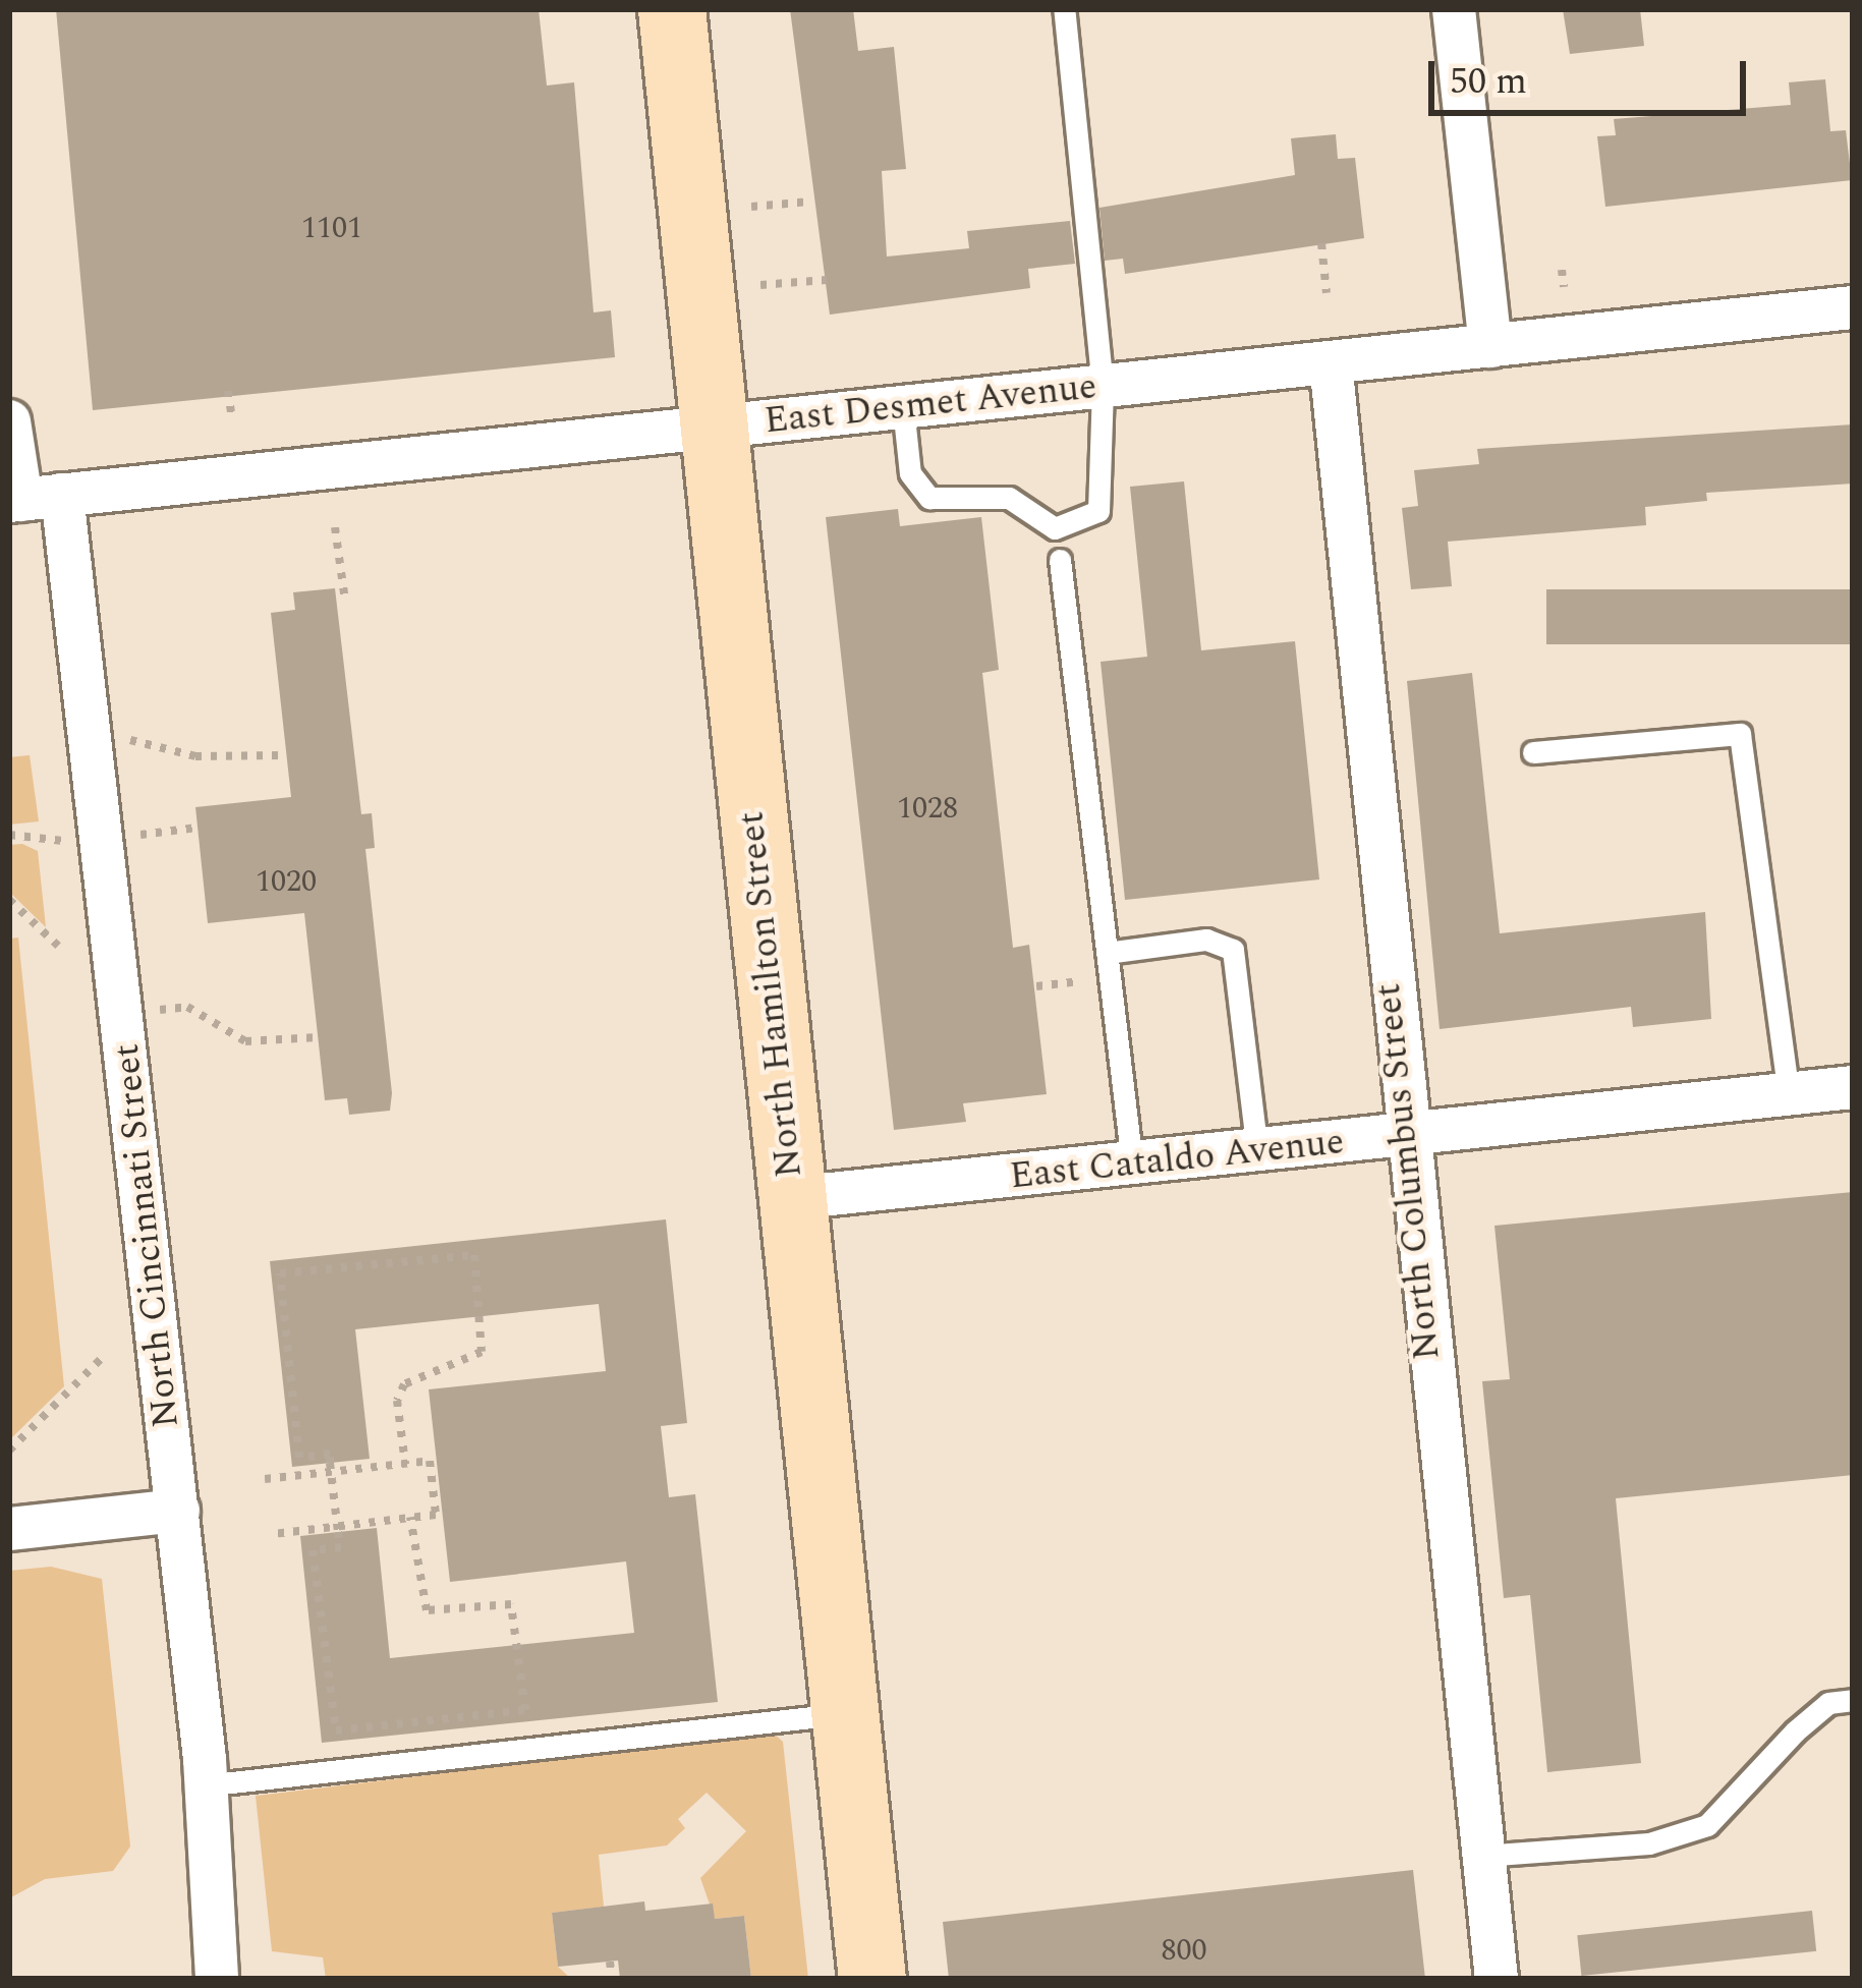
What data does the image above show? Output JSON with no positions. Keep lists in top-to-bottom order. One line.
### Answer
{"streets":{"main road":["North Hamilton Street"],"street":["East Desmet Avenue","East Cataldo Avenue","North Columbus Street","North Cincinnati Street"]},"crossings":[["East Desmet Avenue","North Hamilton Street"],["East Desmet Avenue","North Columbus Street"],["East Desmet Avenue","North Cincinnati Street"],["North Hamilton Street","East Cataldo Avenue"],["East Cataldo Avenue","North Columbus Street"]],"house_numbers":["1101","1028","1020","800"],"scale_bar":"50 m"}
